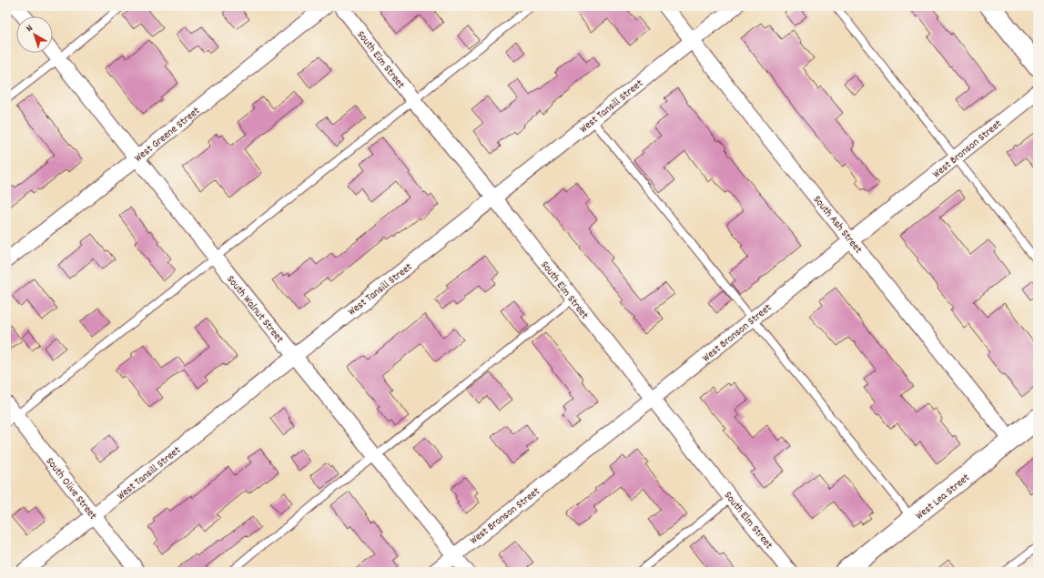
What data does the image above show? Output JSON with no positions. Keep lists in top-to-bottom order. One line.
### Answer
{"streets":{"main road":["West Lea Street"],"street":["South Elm Street","West Tansill Street","West Greene Street","West Bronson Street","South Ash Street","South Walnut Street","South Olive Street"]},"crossings":[["South Elm Street","West Tansill Street"],["South Elm Street","West Bronson Street"],["West Tansill Street","South Ash Street"],["West Tansill Street","South Walnut Street"],["West Tansill Street","South Olive Street"],["West Greene Street","South Walnut Street"],["West Bronson Street","South Ash Street"],["West Bronson Street","South Walnut Street"],["South Ash Street","West Lea Street"]],"north":"top left"}
